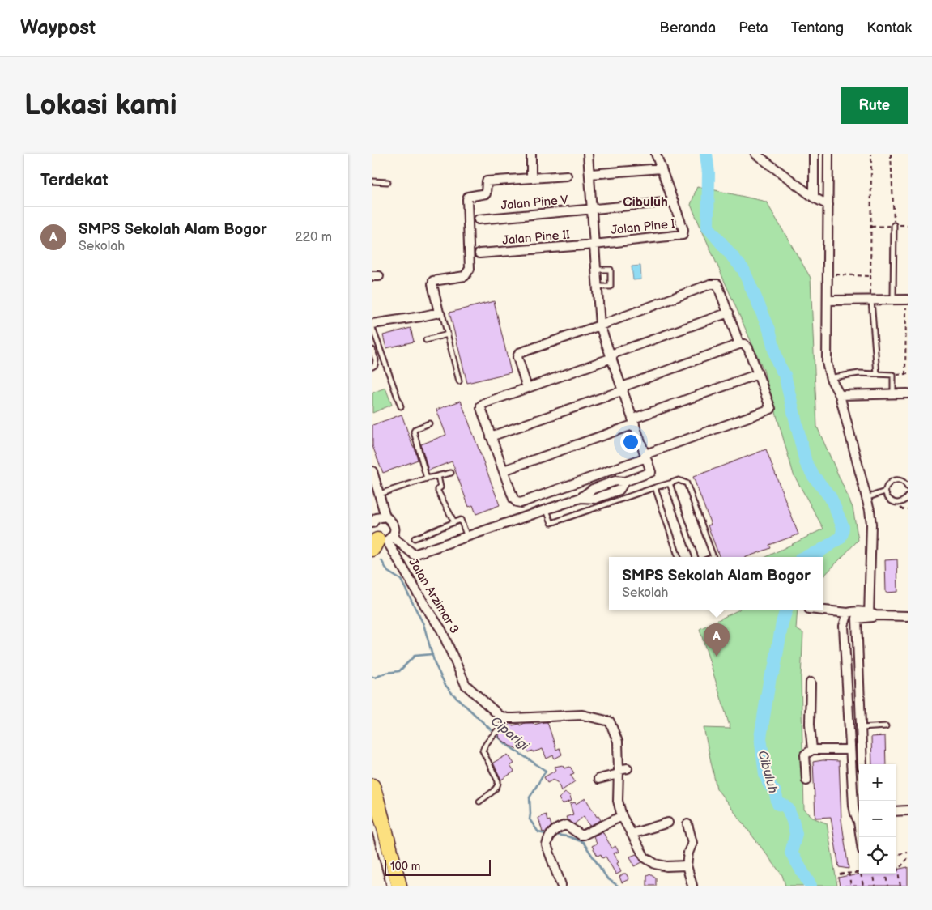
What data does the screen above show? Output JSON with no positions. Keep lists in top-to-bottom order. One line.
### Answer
{"streets":{"street":["Jalan Pine V","Jalan Pine I","Jalan Pine II","Jalan Arzimar 3"]},"crossings":[["Jalan Pine V","Jalan Pine I"],["Jalan Pine I","Jalan Pine II"]],"districts":["Cibuluh"],"water":["Ciparigi","Cibuluh"],"scale_bar":"100 m","page":{"header":"Waypost","nav":["Beranda","Peta","Tentang","Kontak"],"buttons":"Rute","title":"Lokasi kami","heading":"Terdekat","list":[{"mark":"A","name":"SMPS Sekolah Alam Bogor","note":"Sekolah","value":"220 m"}],"popup":["SMPS Sekolah Alam Bogor","Sekolah"],"pins":"A","map_buttons":["+","−"],"scale":"100 m"}}
